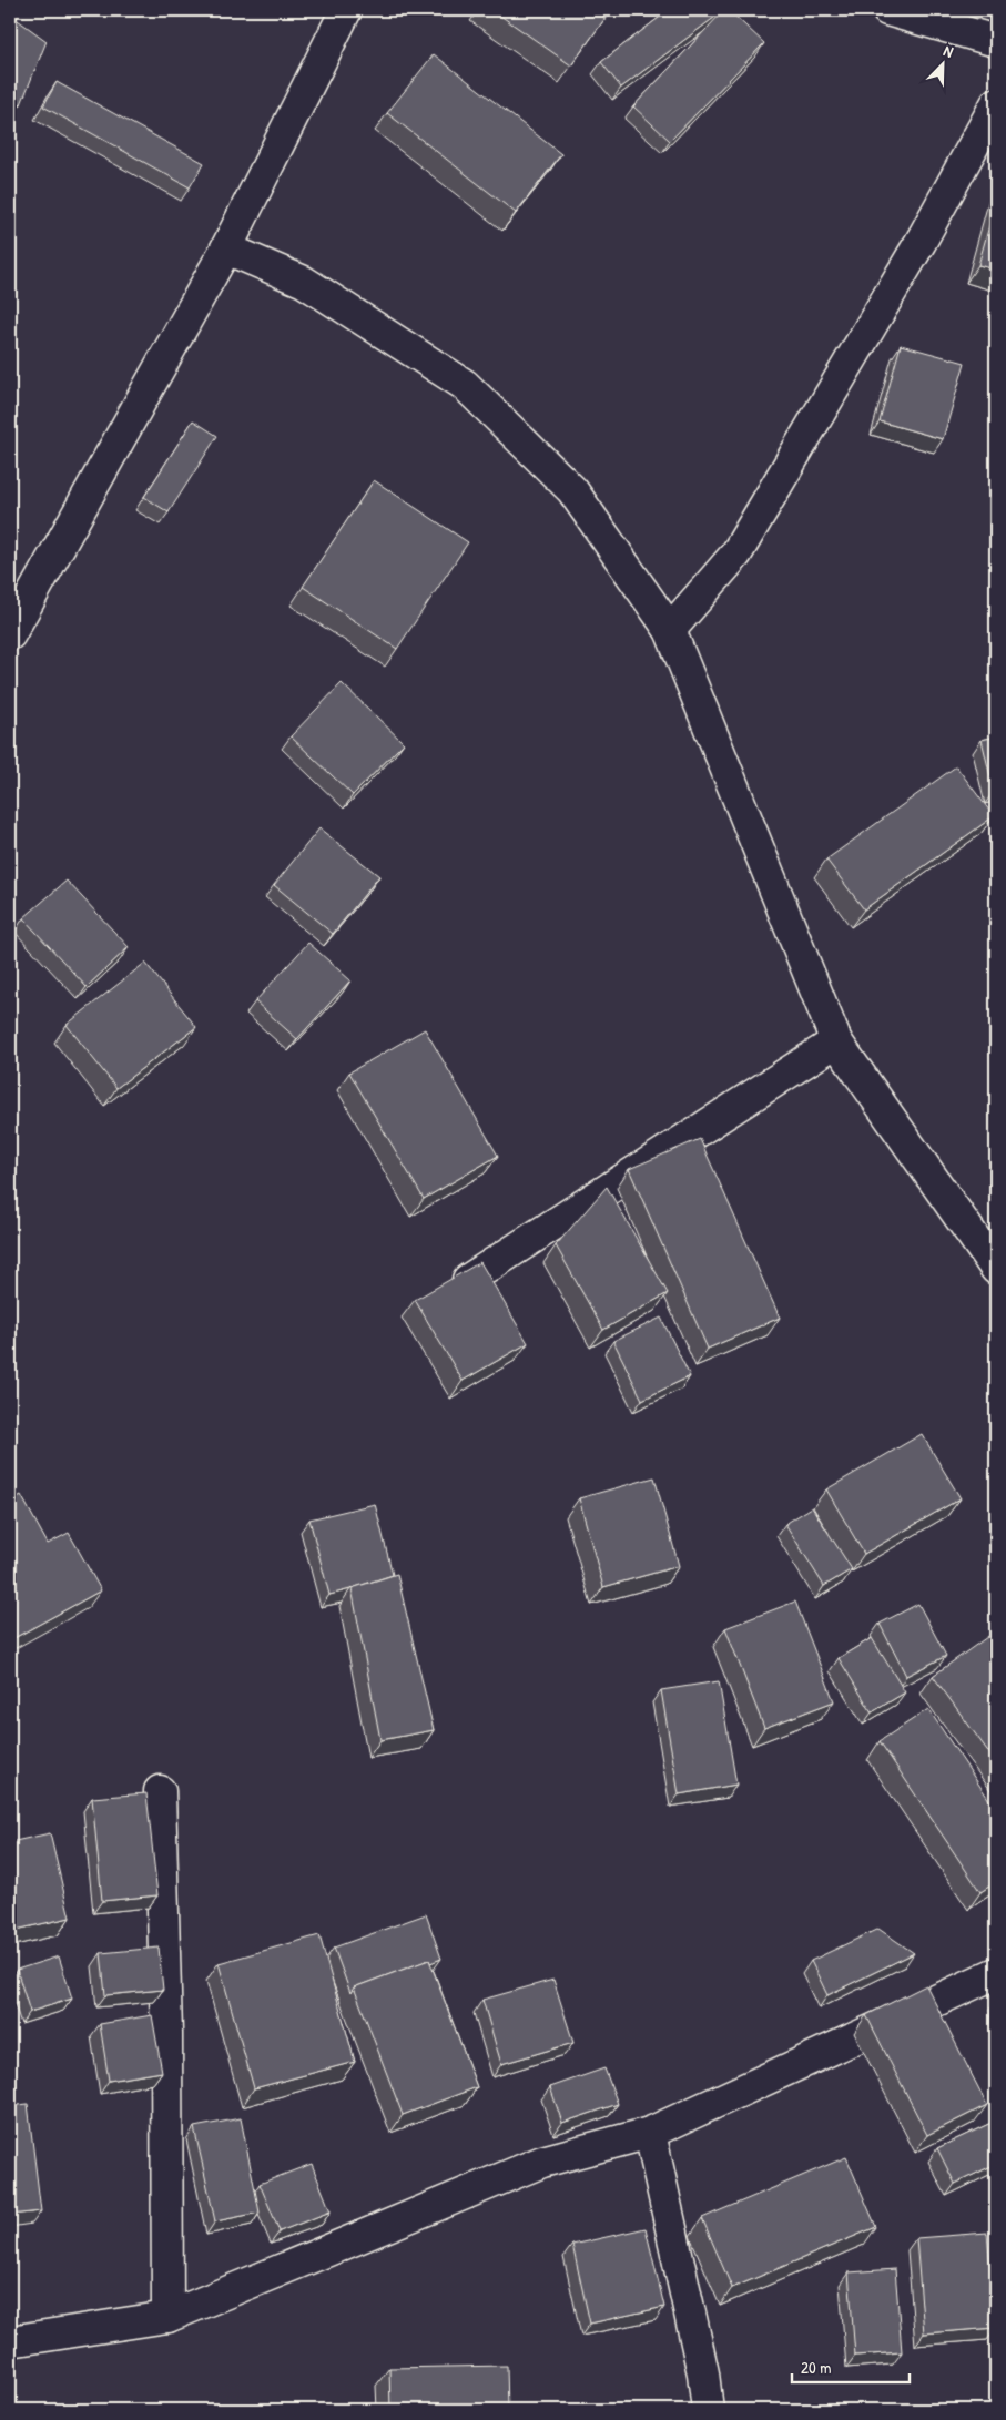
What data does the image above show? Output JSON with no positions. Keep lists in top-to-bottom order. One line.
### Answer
{"scale_bar":"20 m","north":"top right"}
